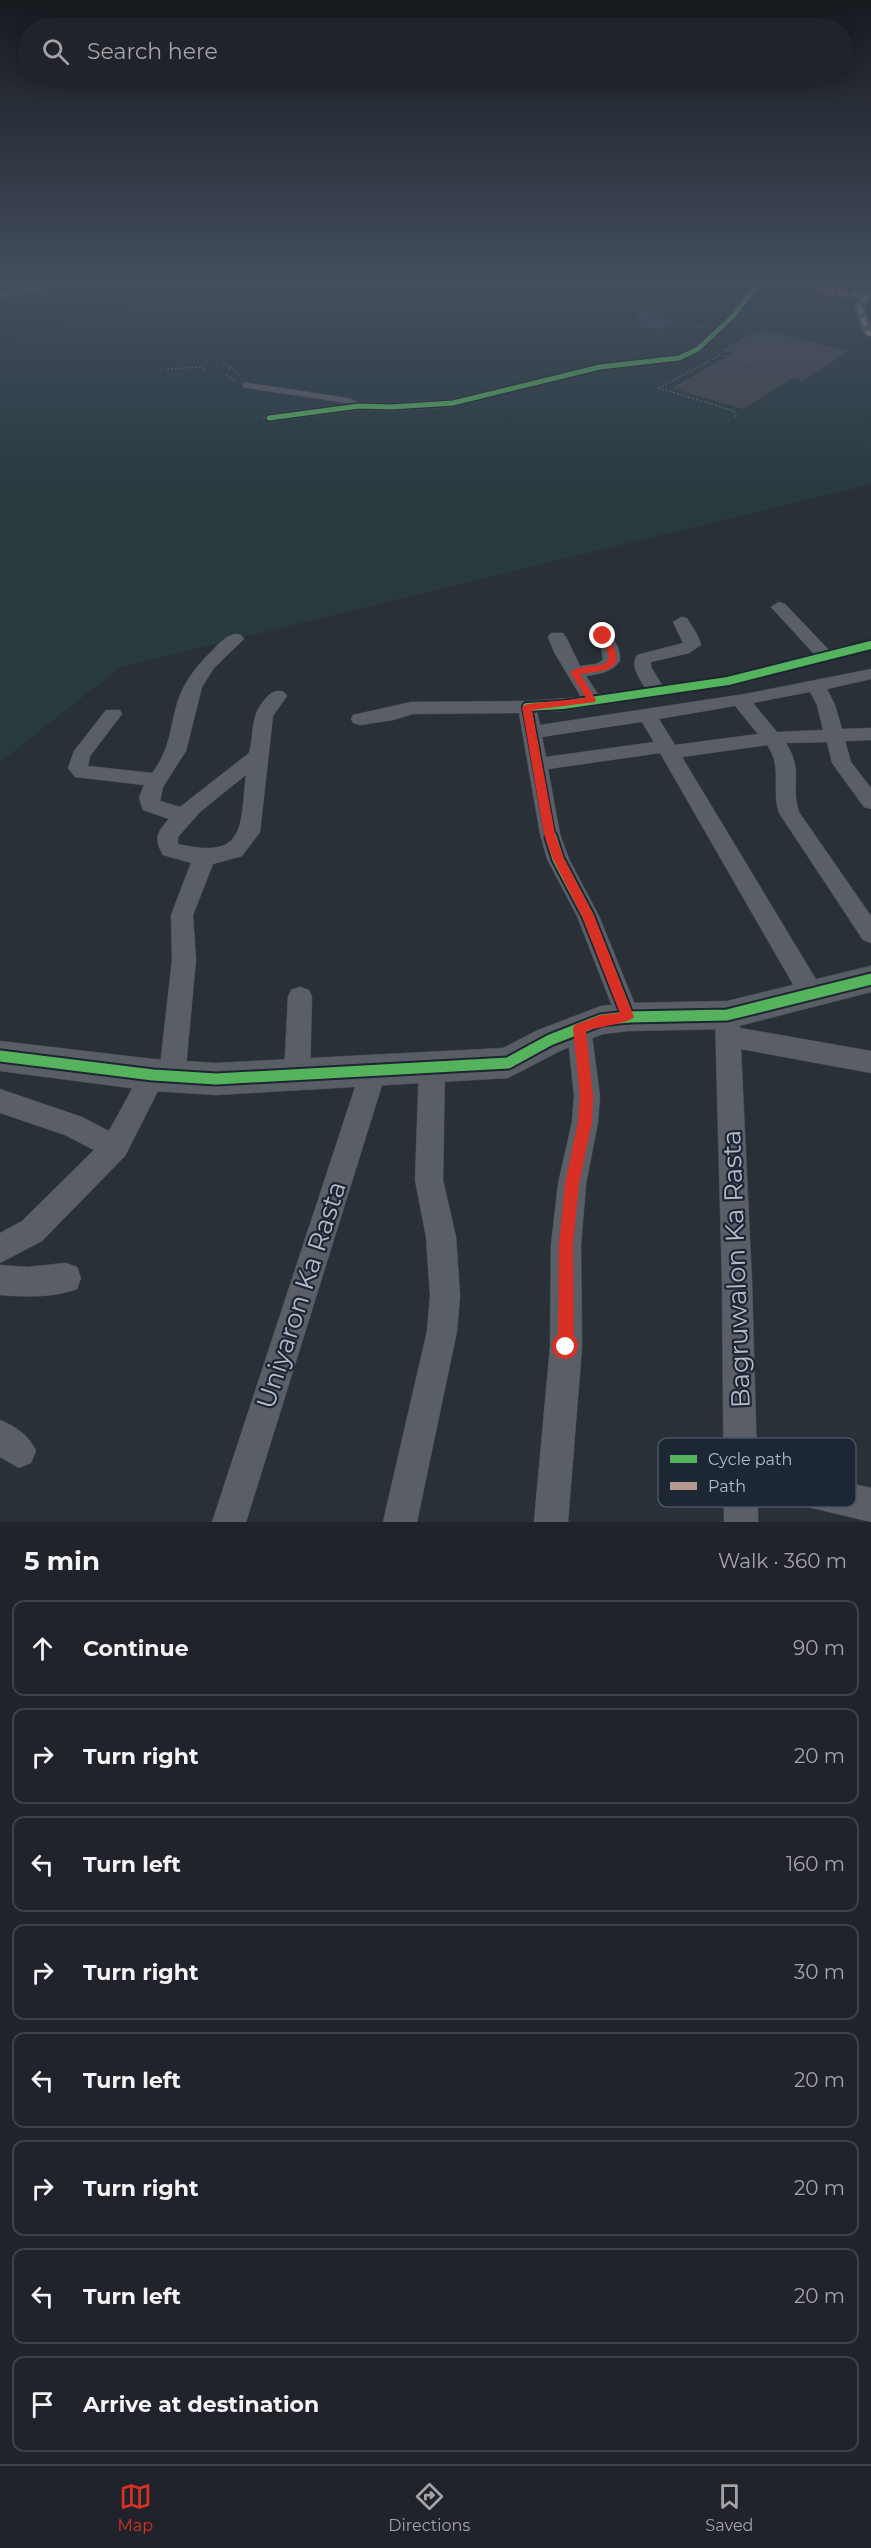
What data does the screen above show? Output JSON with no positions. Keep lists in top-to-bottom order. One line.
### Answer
{"streets":{"street":["Bagruwalon Ka Rasta","Uniyaron Ka Rasta"]},"legend":["Cycle path","Path"],"page":{"search":"Search here","heading":["5 min","Walk · 360 m"],"list":[["Continue","90 m"],["Turn right","20 m"],["Turn left","160 m"],["Turn right","30 m"],["Turn left","20 m"],["Turn right","20 m"],["Turn left","20 m"],"Arrive at destination"],"nav":["Map","Directions","Saved"]}}
